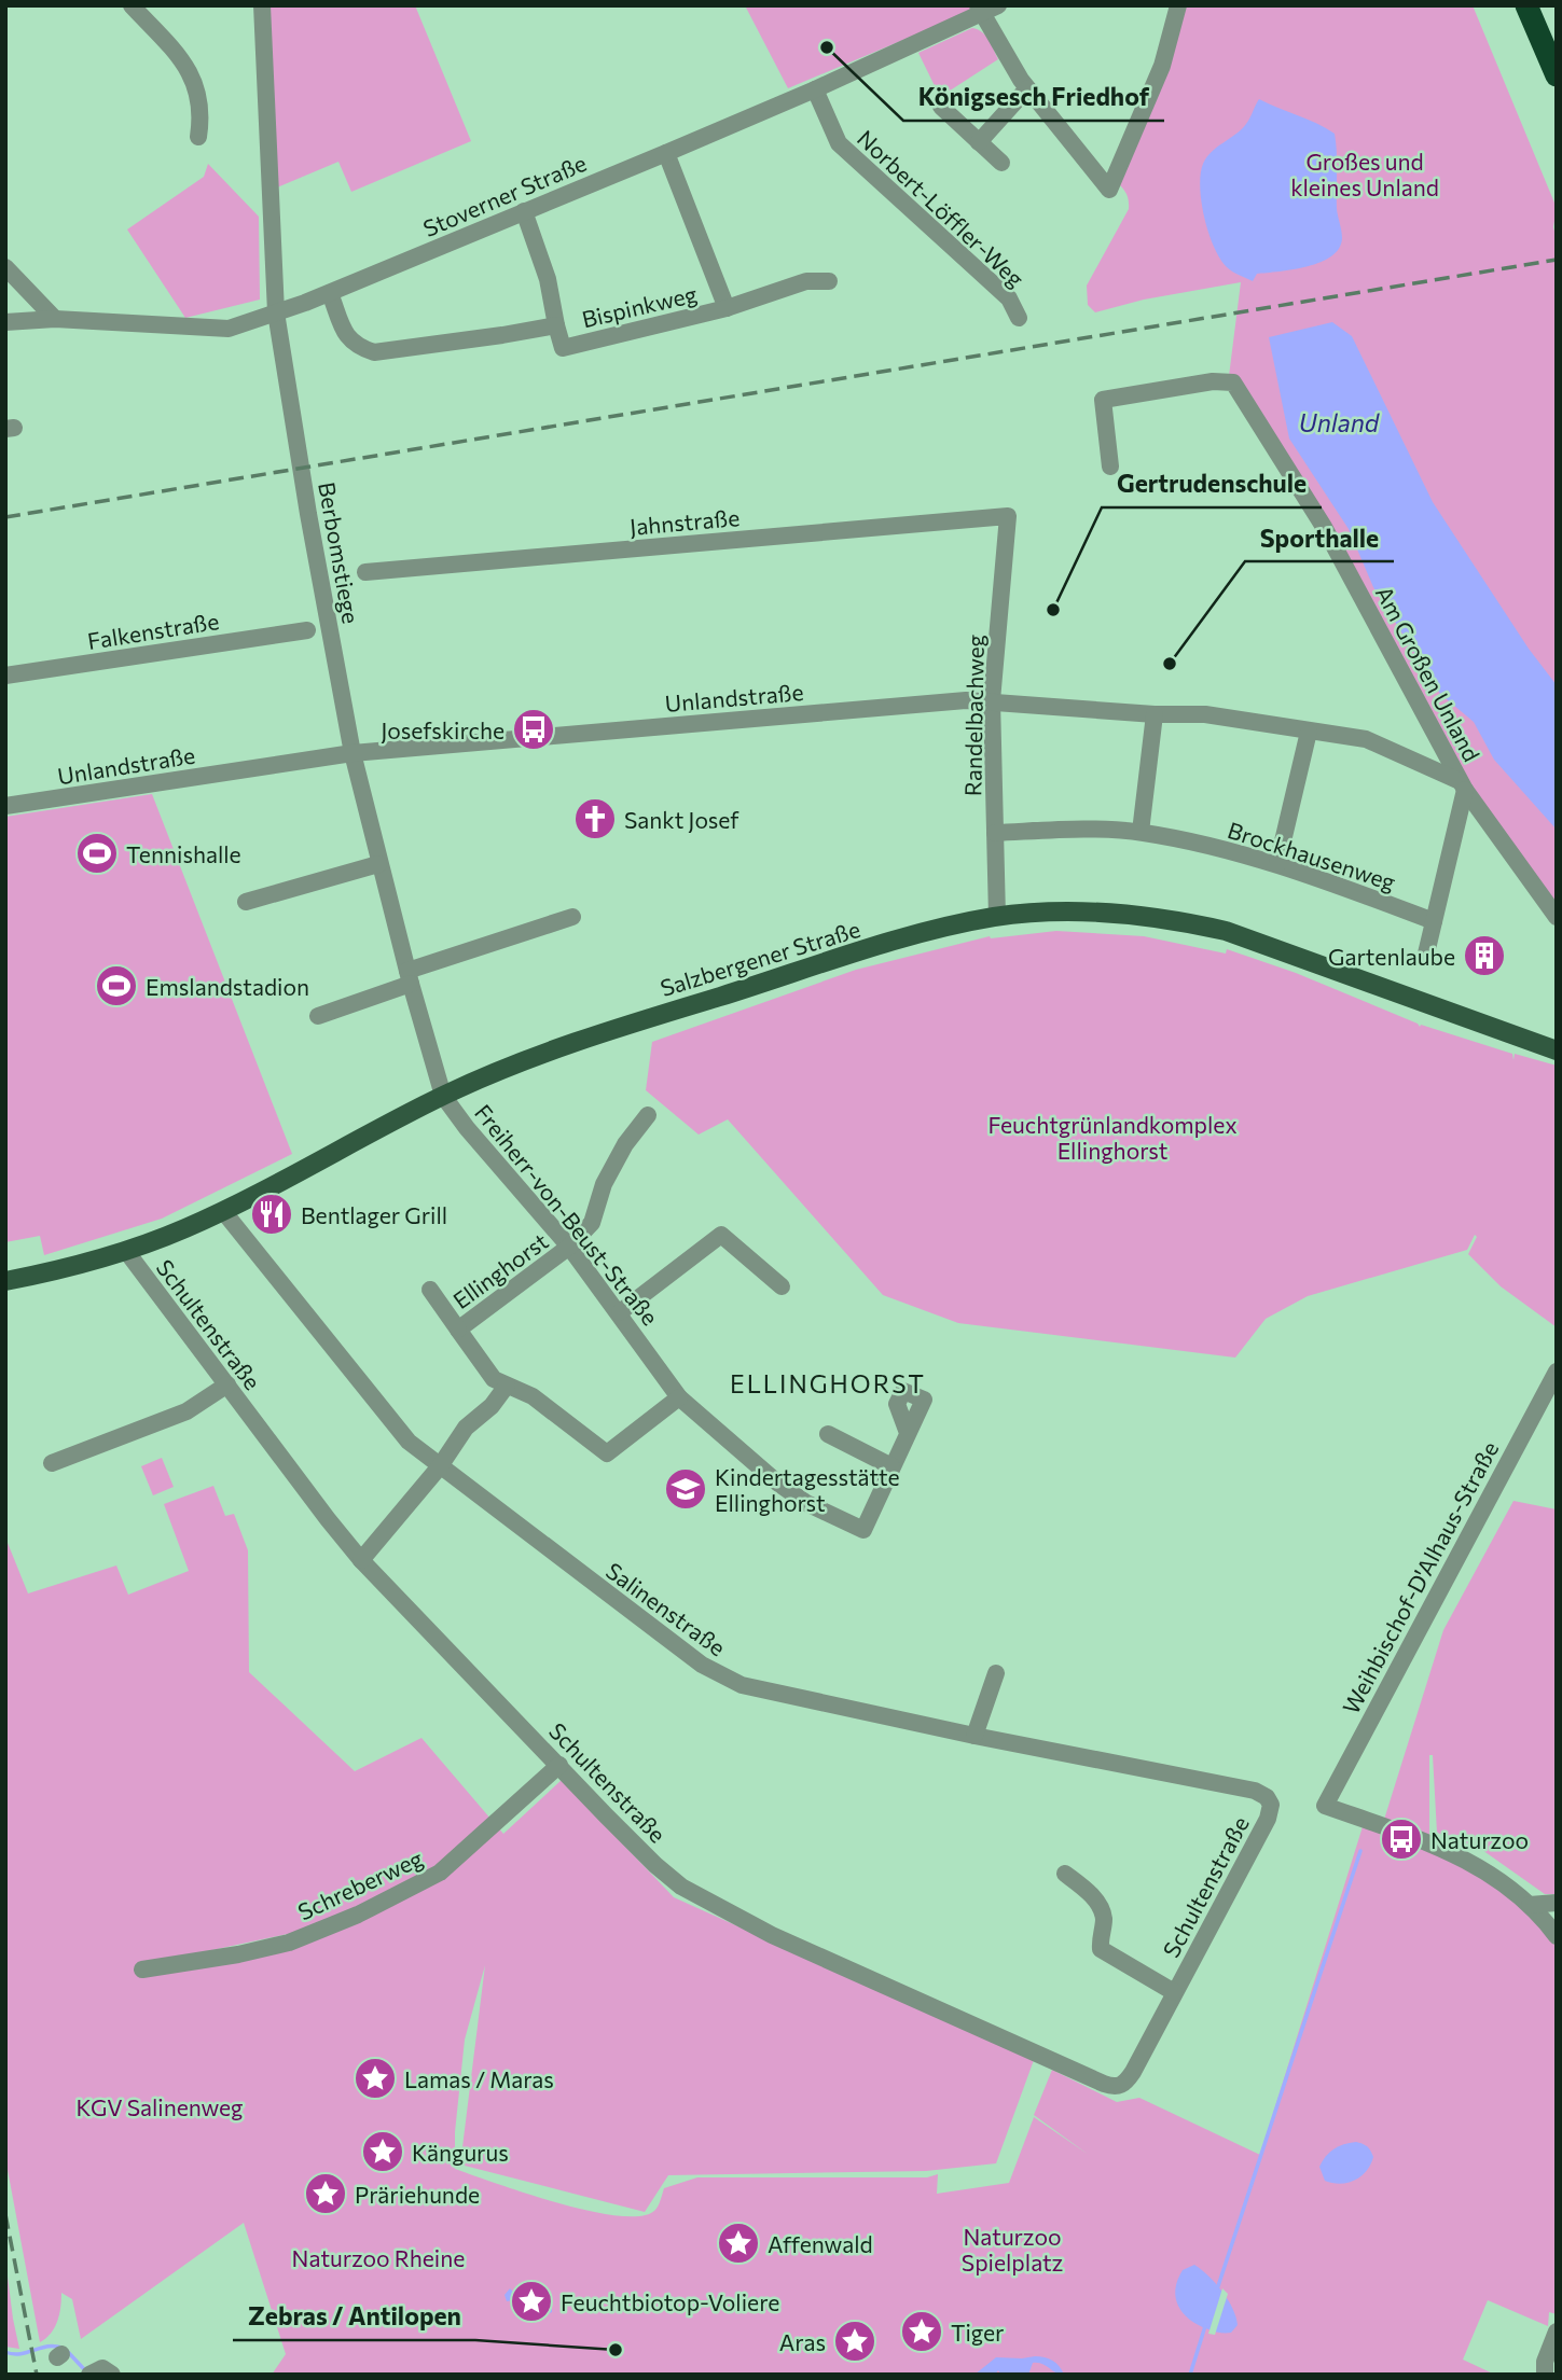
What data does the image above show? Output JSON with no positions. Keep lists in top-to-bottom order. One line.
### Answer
{"streets":{"main road":["Salzbergener Straße"],"street":["Stoverner Straße","Norbert-Löffler-Weg","Bispinkweg","Jahnstraße","Berbomstiege","Falkenstraße","Am Großen Unland","Unlandstraße","Randelbachweg","Brockhausenweg","Freiherr-von-Beust-Straße","Ellinghorst","Schultenstraße","Weihbischof-D'Alhaus-Straße","Salinenstraße","Schreberweg"]},"crossings":[["Stoverner Straße","Norbert-Löffler-Weg"],["Stoverner Straße","Bispinkweg"],["Stoverner Straße","Berbomstiege"],["Jahnstraße","Randelbachweg"],["Berbomstiege","Unlandstraße"],["Berbomstiege","Salzbergener Straße"],["Berbomstiege","Freiherr-von-Beust-Straße"],["Am Großen Unland","Unlandstraße"],["Unlandstraße","Randelbachweg"],["Randelbachweg","Brockhausenweg"],["Randelbachweg","Salzbergener Straße"],["Salzbergener Straße","Freiherr-von-Beust-Straße"],["Salzbergener Straße","Schultenstraße"],["Salzbergener Straße","Salinenstraße"],["Freiherr-von-Beust-Straße","Ellinghorst"],["Schultenstraße","Salinenstraße"],["Schultenstraße","Schreberweg"]],"districts":["ELLINGHORST"],"water":["Unland"],"parks":["Großes und kleines Unland","Feuchtgrünlandkomplex Ellinghorst","KGV Salinenweg","Naturzoo Spielplatz","Naturzoo Rheine"],"places":{"other":["Königsesch Friedhof","Gertrudenschule","Sporthalle","Zebras / Antilopen"],"bus stop":["Josefskirche","Naturzoo"],"church":["Sankt Josef"],"sports":["Tennishalle","Emslandstadion"],"building":["Gartenlaube"],"restaurant":["Bentlager Grill"],"school or university":["Kindertagesstätte Ellinghorst"],"place":["Lamas / Maras","Kängurus","Präriehunde","Affenwald","Feuchtbiotop-Voliere","Tiger","Aras"]}}
